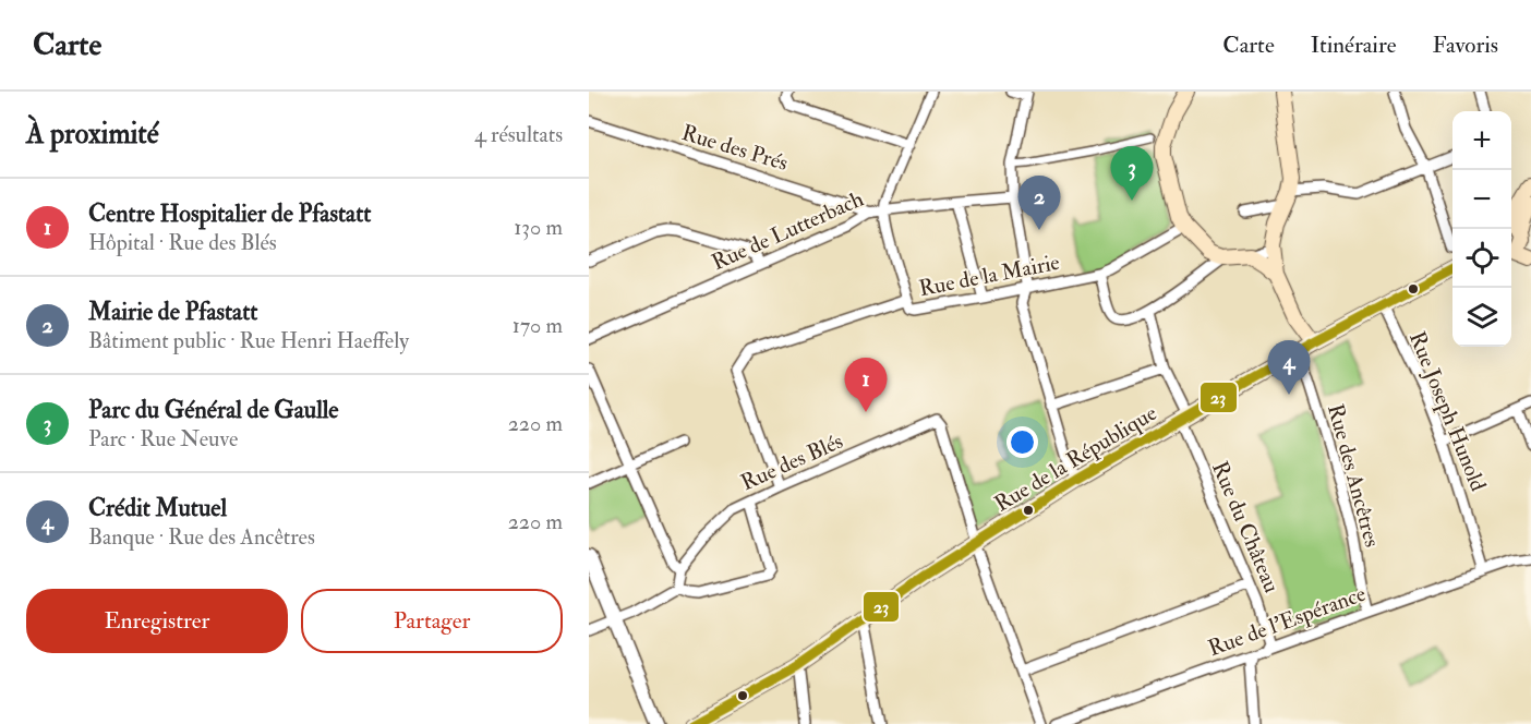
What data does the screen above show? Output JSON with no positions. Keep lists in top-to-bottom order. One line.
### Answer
{"streets":{"main road":["Rue de la République"],"street":["Rue des Prés","Rue de Lutterbach","Rue de la Mairie","Rue Joseph Hunold","Rue des Blés","Rue des Ancêtres","Rue du Château","Rue de l'Espérance"]},"crossings":[["Rue des Prés","Rue de Lutterbach"],["Rue de la Mairie","Rue des Blés"],["Rue Joseph Hunold","Rue de la République"],["Rue Joseph Hunold","Rue de l'Espérance"],["Rue de la République","Rue des Blés"],["Rue de la République","Rue des Ancêtres"],["Rue de la République","Rue du Château"],["Rue des Ancêtres","Rue de l'Espérance"],["Rue du Château","Rue de l'Espérance"]],"lines":["transit line 23"],"page":{"header":"Carte","nav":["Carte","Itinéraire","Favoris"],"heading":["À proximité","4 résultats"],"map_buttons":["+","−"],"pins":["3","2","4","1"],"list":[{"mark":"1","name":"Centre Hospitalier de Pfastatt","note":"Hôpital · Rue des Blés","value":"130 m"},{"mark":"2","name":"Mairie de Pfastatt","note":"Bâtiment public · Rue Henri Haeffely","value":"170 m"},{"mark":"3","name":"Parc du Général de Gaulle","note":"Parc · Rue Neuve","value":"220 m"},{"mark":"4","name":"Crédit Mutuel","note":"Banque · Rue des Ancêtres","value":"220 m"}],"buttons":["Enregistrer","Partager"]}}
